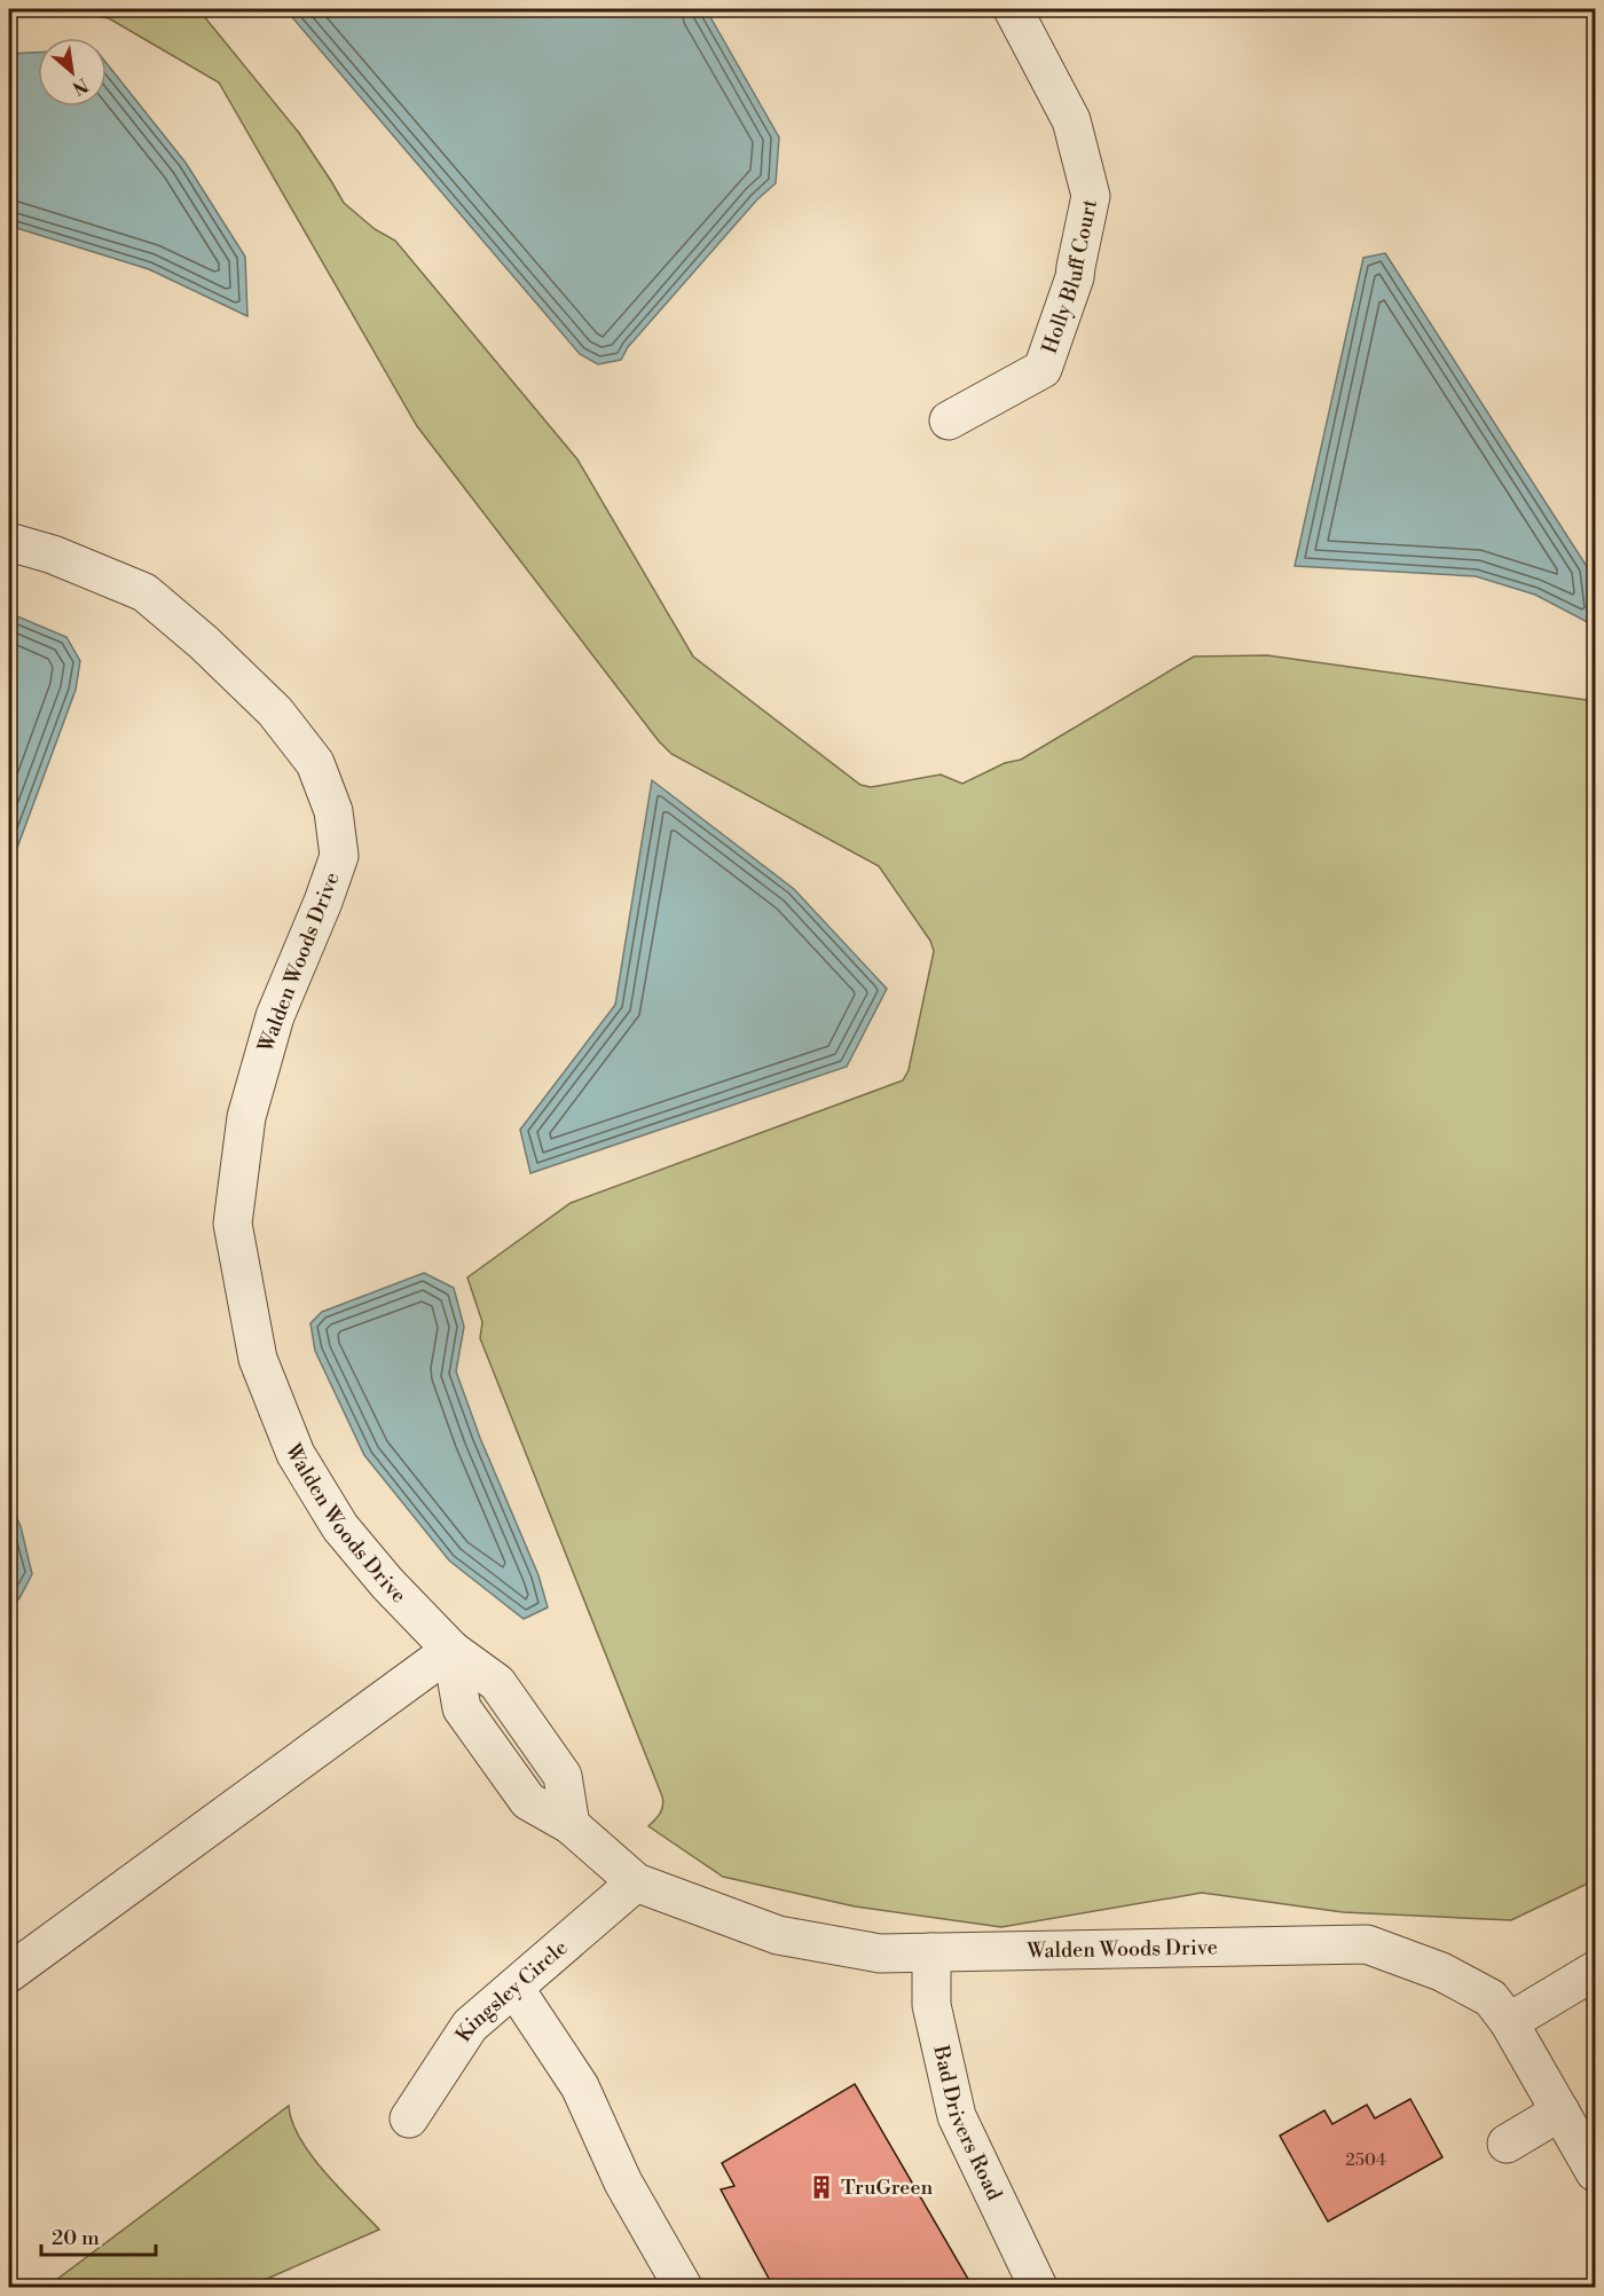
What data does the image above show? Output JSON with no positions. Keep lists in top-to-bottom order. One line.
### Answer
{"streets":{"street":["Holly Bluff Court","Walden Woods Drive","Kingsley Circle","Bad Drivers Road"]},"crossings":[["Walden Woods Drive","Kingsley Circle"],["Walden Woods Drive","Bad Drivers Road"]],"places":{"building":["TruGreen"]},"house_numbers":["2504"],"scale_bar":"20 m","north":"bottom right"}
